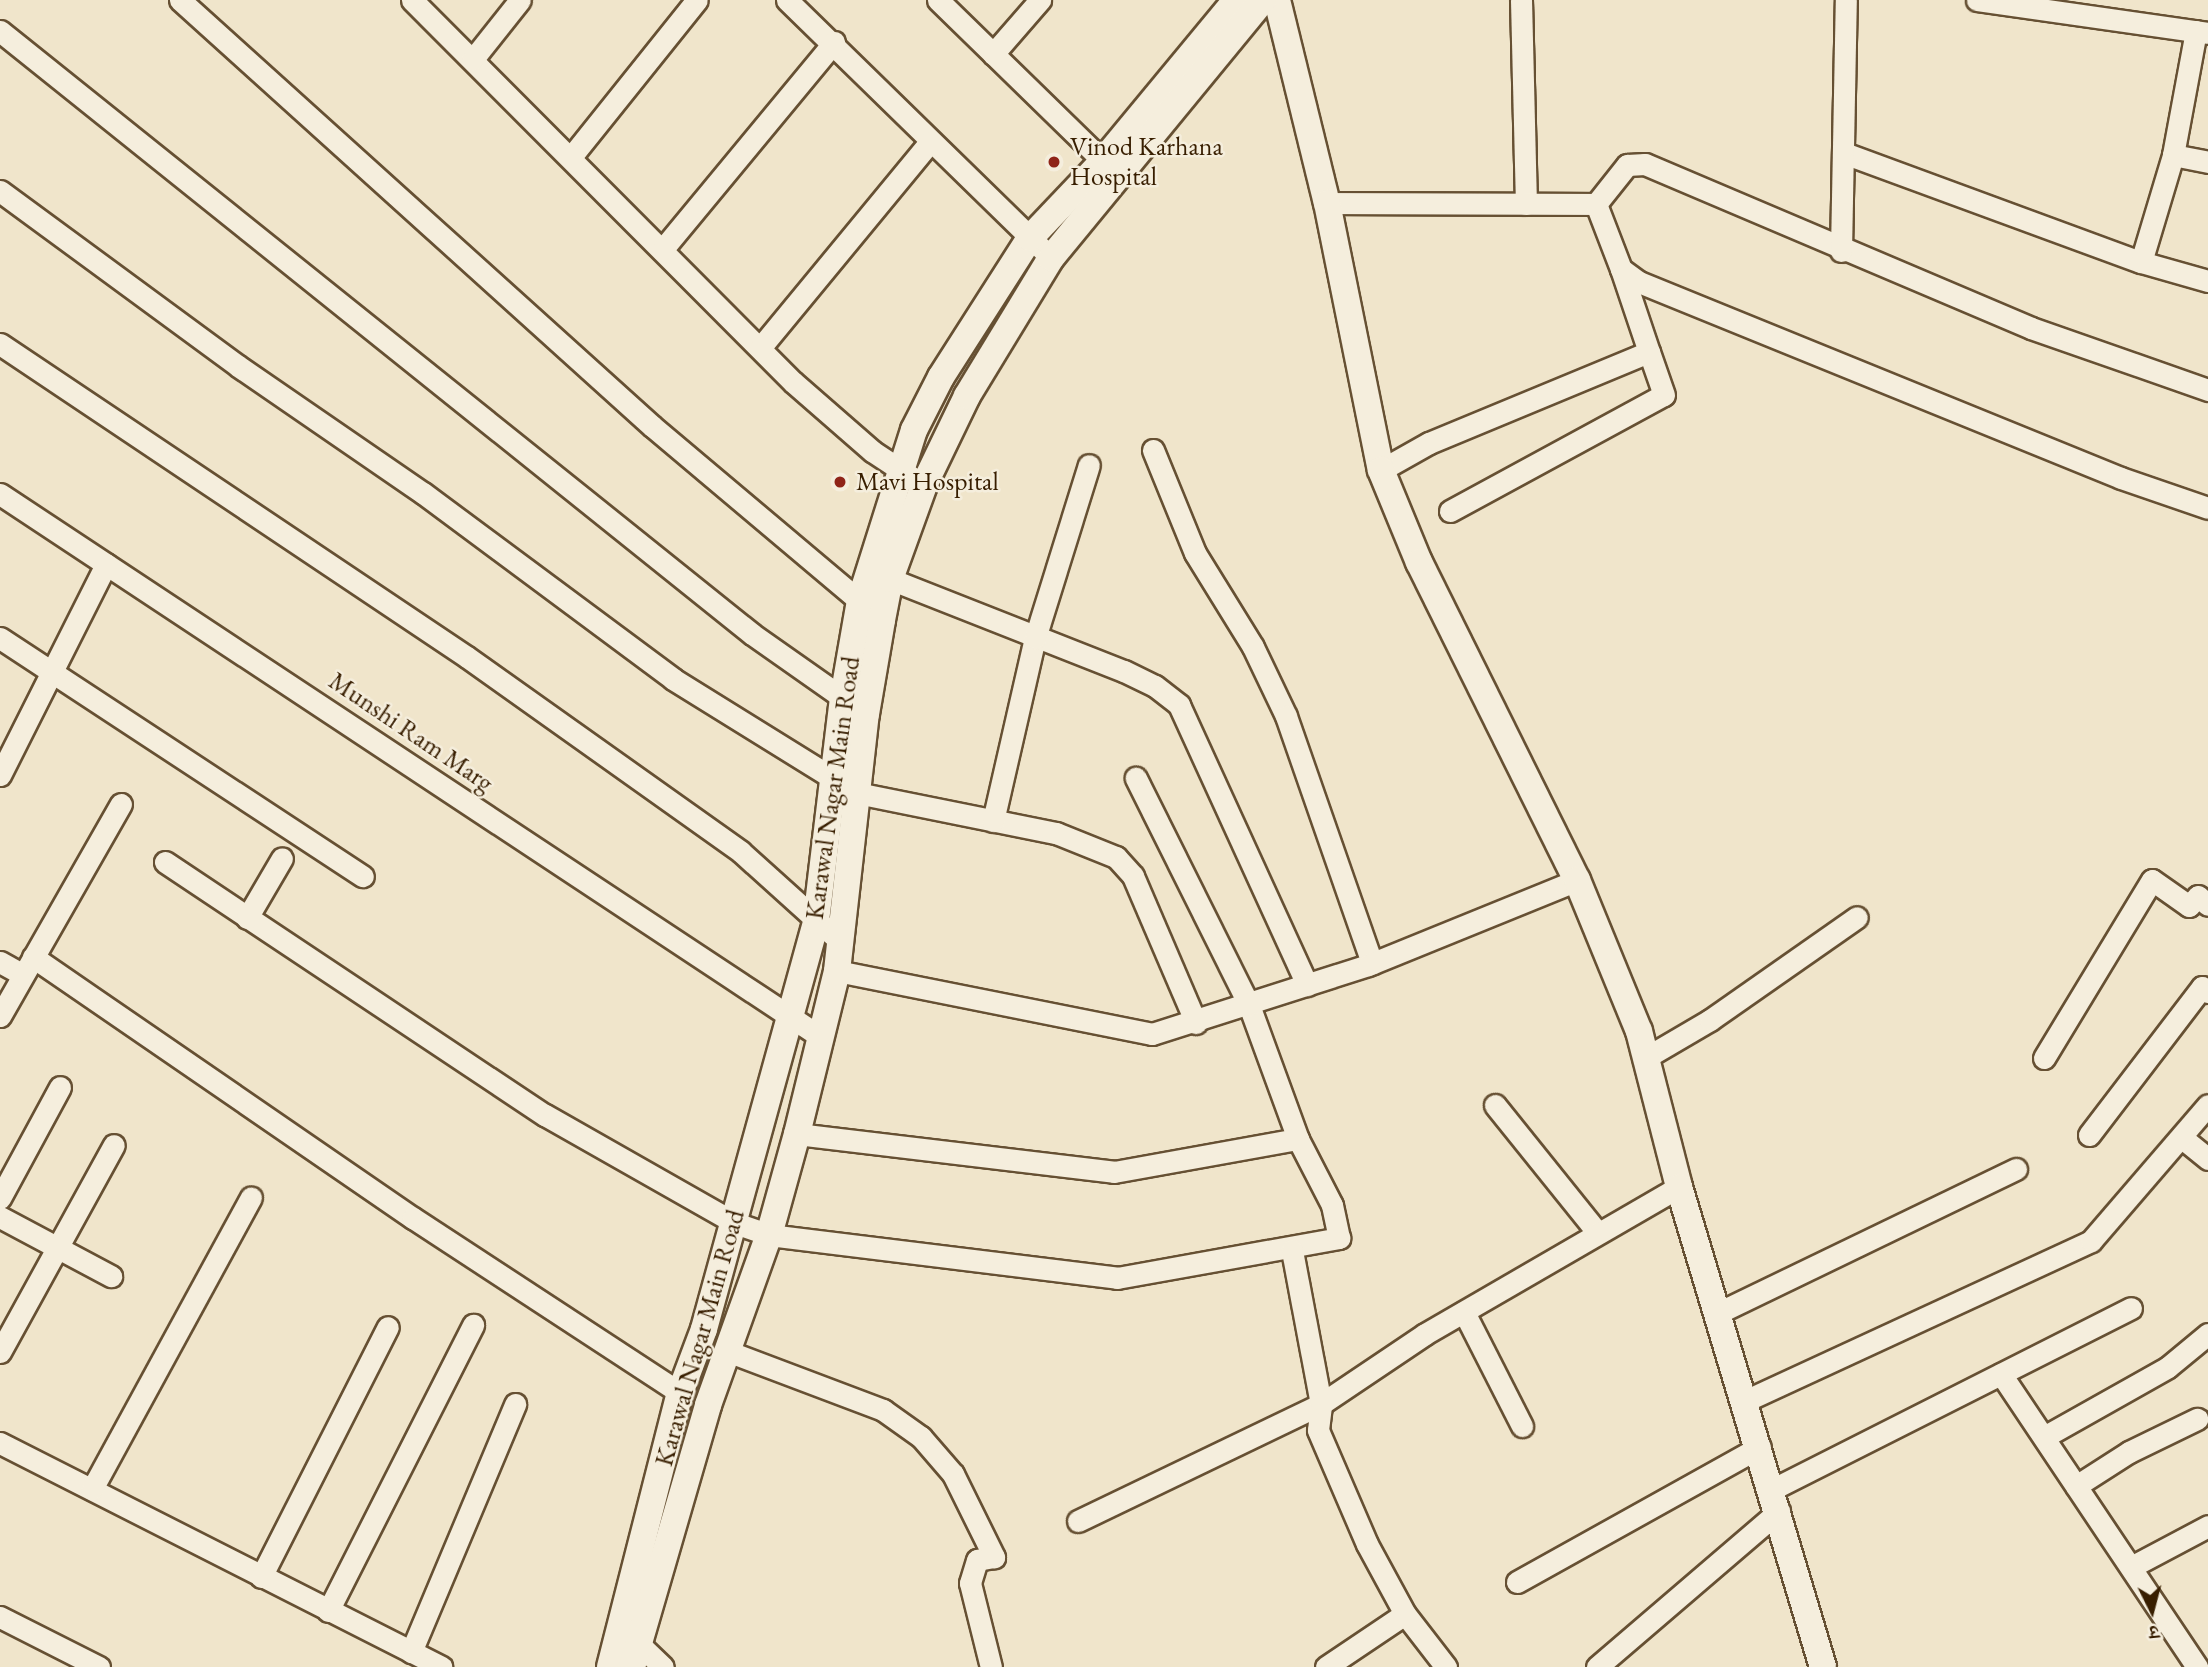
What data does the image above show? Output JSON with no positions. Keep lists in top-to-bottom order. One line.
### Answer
{"streets":{"street":["Munshi Ram Marg","Karawal Nagar Main Road"]},"crossings":[["Munshi Ram Marg","Karawal Nagar Main Road"]],"places":["Vinod Karhana Hospital","Mavi Hospital"],"north":"bottom"}
